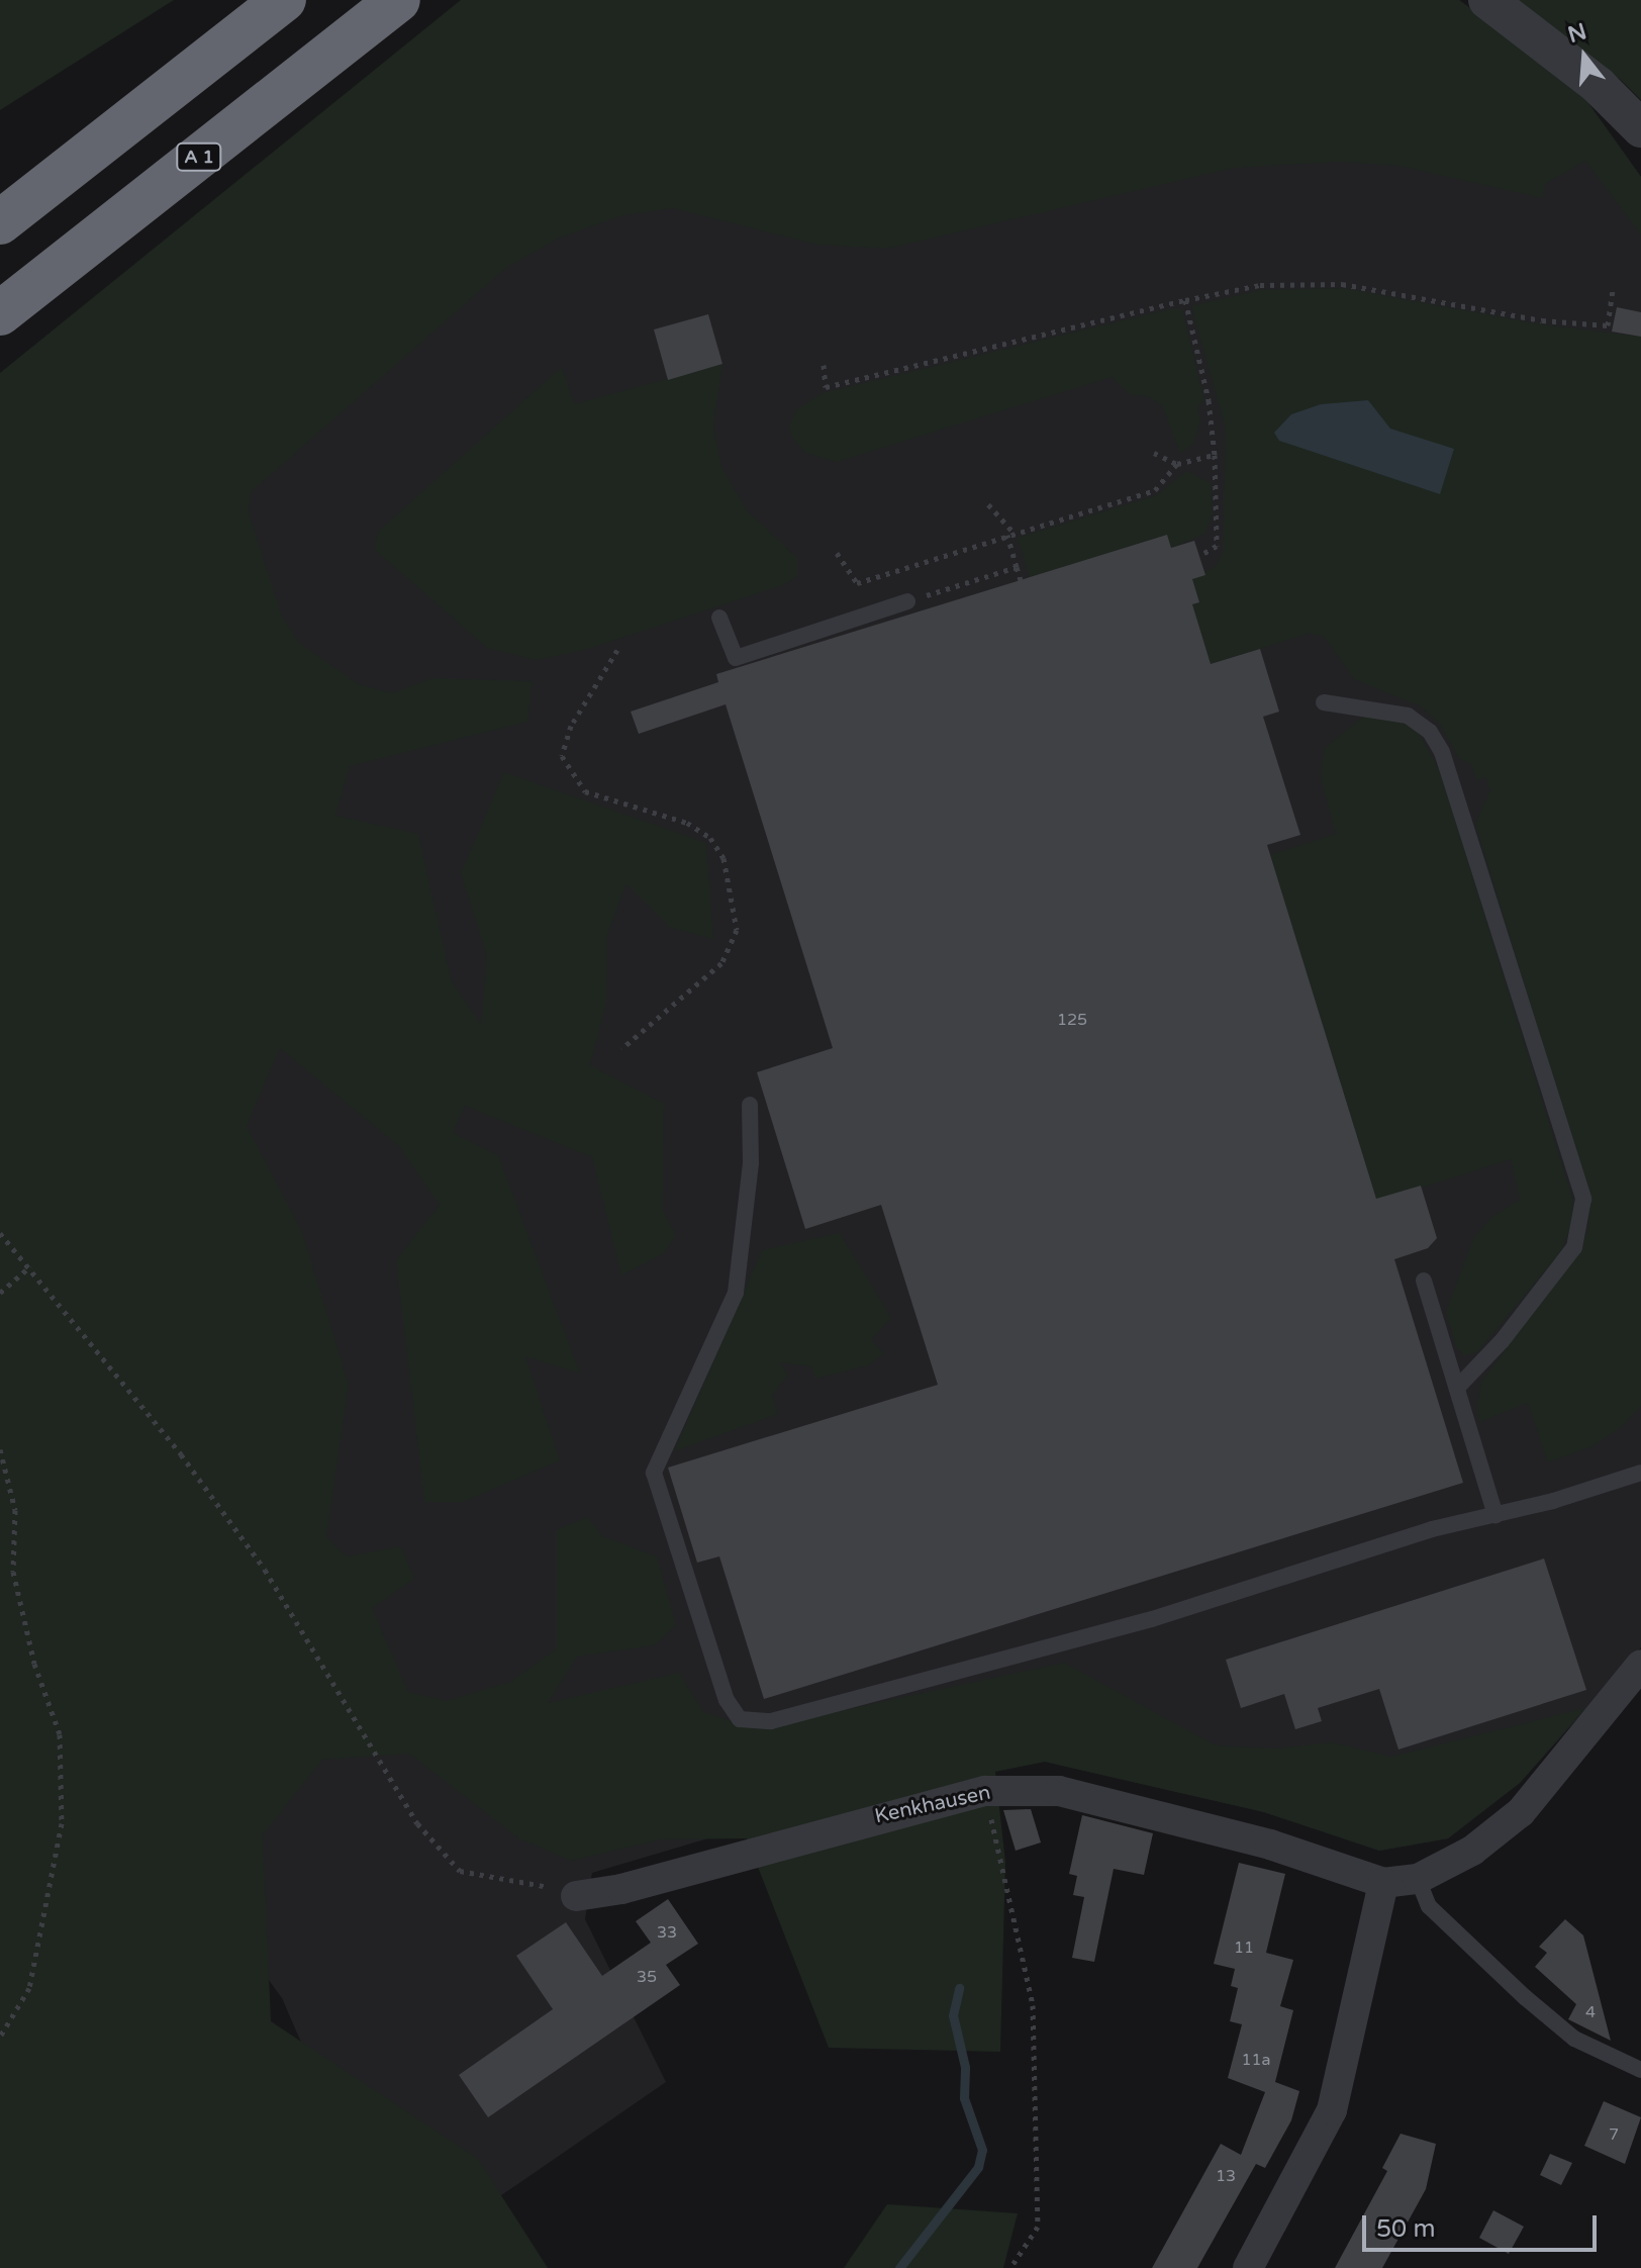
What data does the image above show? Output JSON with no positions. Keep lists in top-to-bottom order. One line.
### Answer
{"streets":{"highway":["A 1"],"street":["Kenkhausen"]},"house_numbers":["125","33","11","35","4","11a","7","13"],"scale_bar":"50 m","north":"top"}
